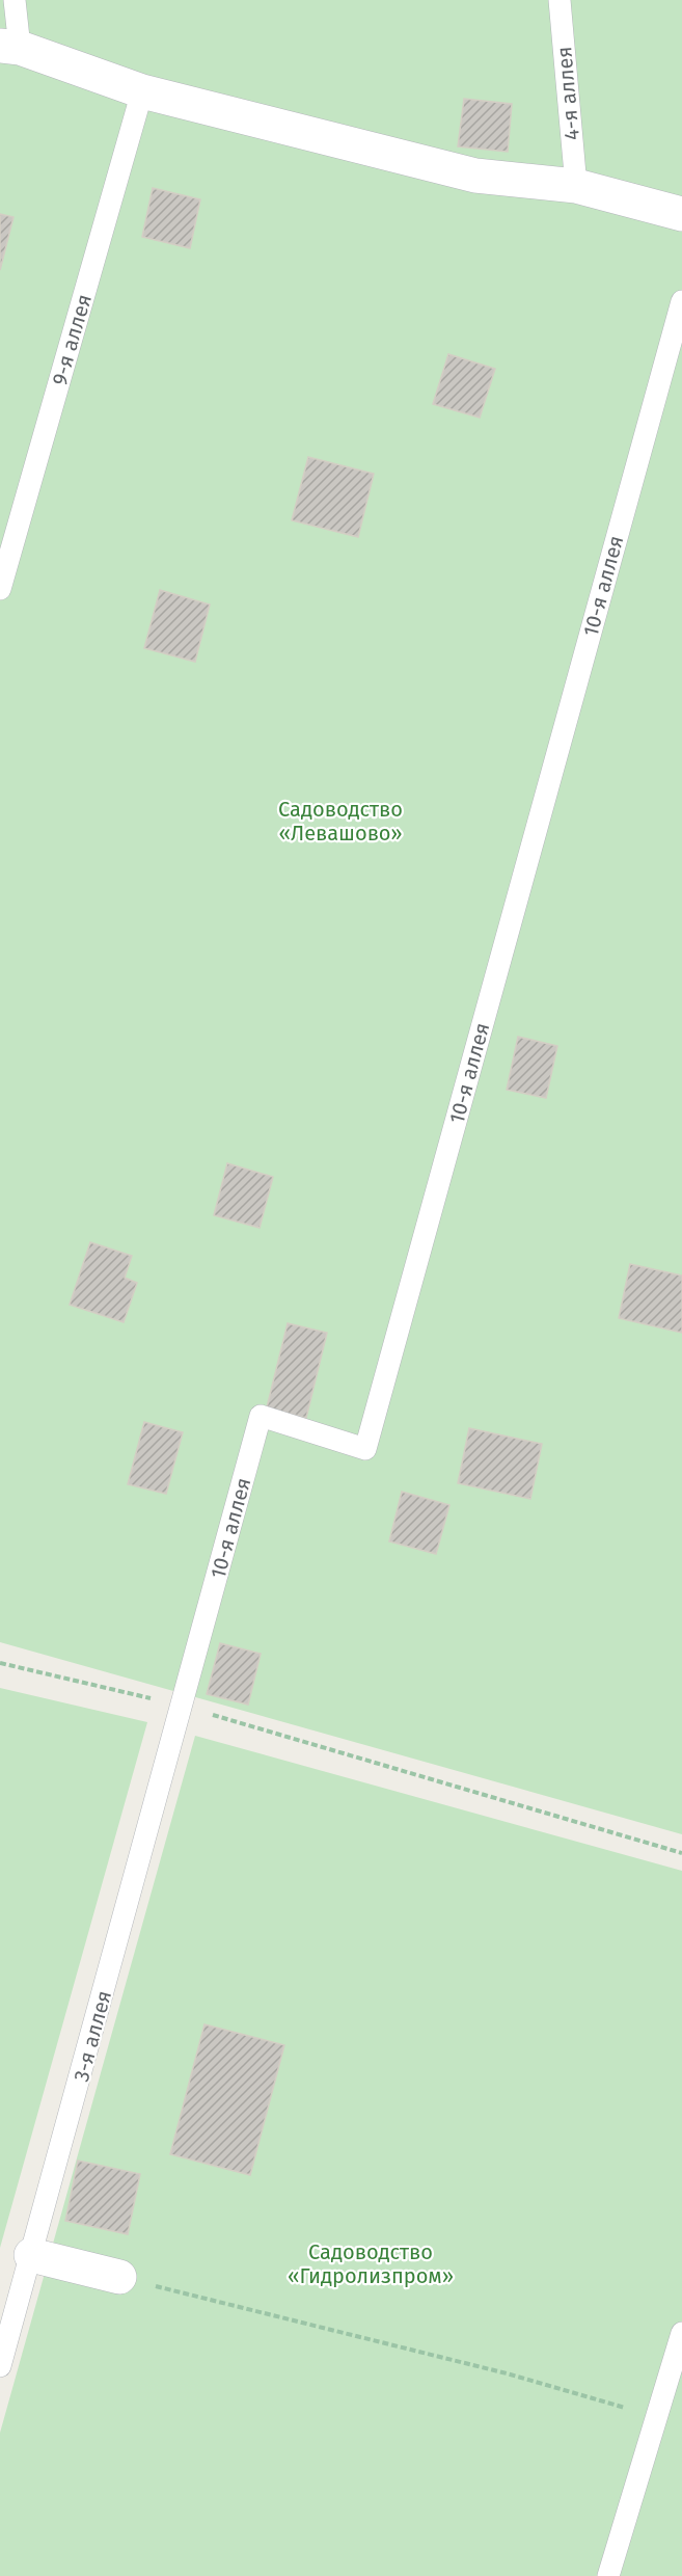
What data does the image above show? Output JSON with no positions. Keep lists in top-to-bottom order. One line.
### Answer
{"streets":{"lane":["4-я аллея","9-я аллея","10-я аллея","3-я аллея"]},"crossings":[["10-я аллея","3-я аллея"]],"parks":["Садоводство «Левашово»","Садоводство «Гидролизпром»"]}
